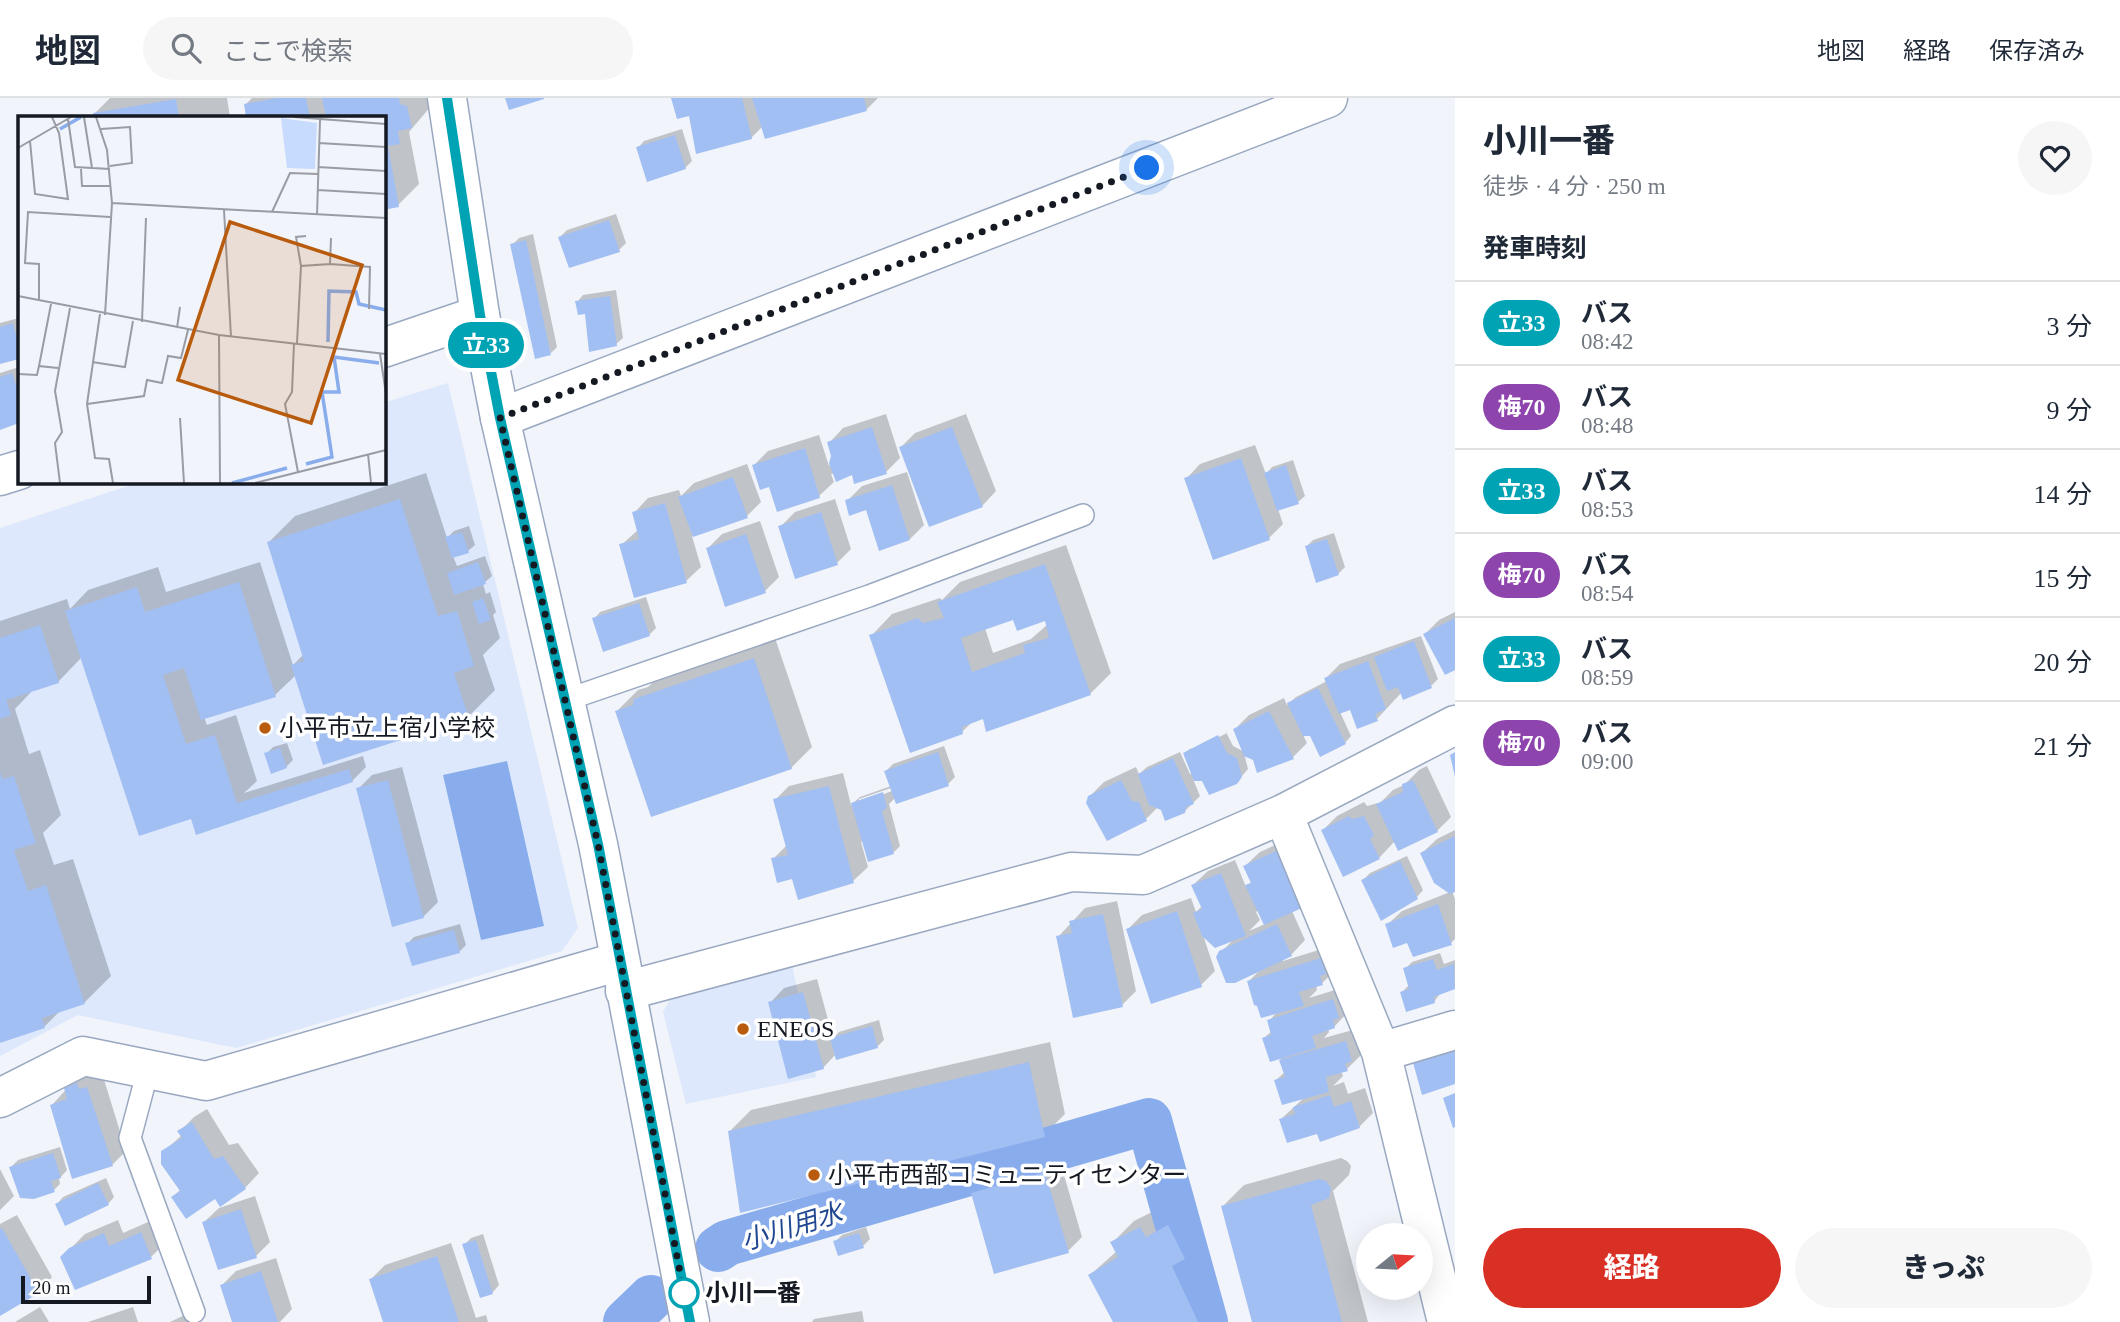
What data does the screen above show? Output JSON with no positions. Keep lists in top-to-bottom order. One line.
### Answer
{"water":["小川用水"],"places":["小平市立上宿小学校","ENEOS","小平市西部コミュニティセンター","小川一番"],"lines":["bus line 立33"],"scale_bar":"20 m","north":"right","page":{"header":"地図","search":"ここで検索","nav":["地図","経路","保存済み"],"on_map":"立33","heading":[["小川一番","徒歩 · 4 分 · 250 m"],"発車時刻"],"list":[{"mark":"立33","name":"バス","note":"08:42","value":"3 分"},{"mark":"梅70","name":"バス","note":"08:48","value":"9 分"},{"mark":"立33","name":"バス","note":"08:53","value":"14 分"},{"mark":"梅70","name":"バス","note":"08:54","value":"15 分"},{"mark":"立33","name":"バス","note":"08:59","value":"20 分"},{"mark":"梅70","name":"バス","note":"09:00","value":"21 分"}],"buttons":["経路","きっぷ"],"scale":"20 m"}}
